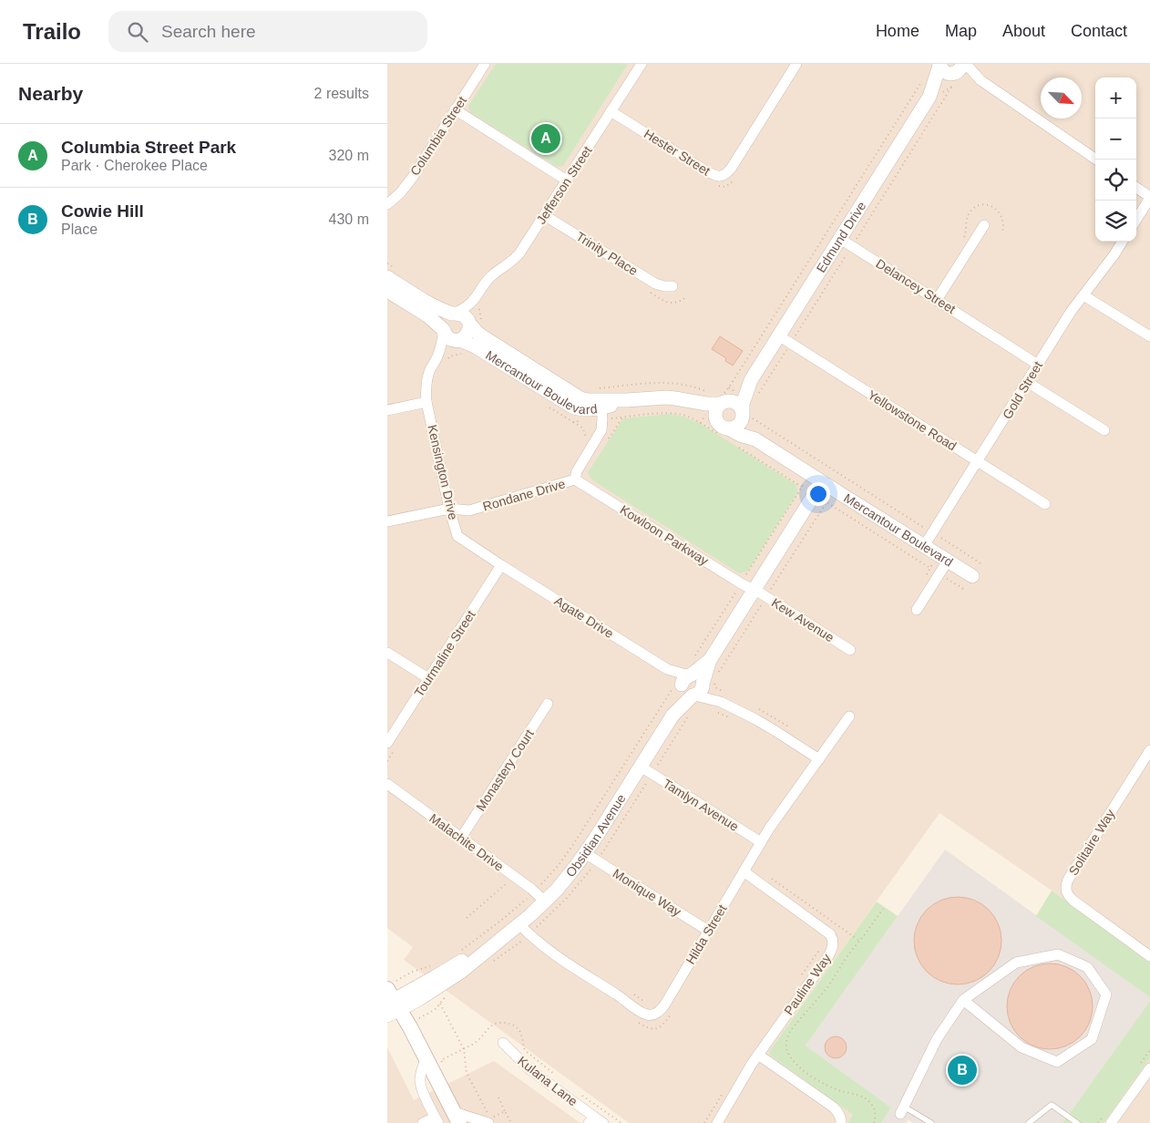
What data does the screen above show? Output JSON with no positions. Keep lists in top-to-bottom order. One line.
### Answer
{"streets":{"street":["Columbia Street","Hester Street","Jefferson Street","Edmund Drive","Trinity Place","Delancey Street","Mercantour Boulevard","Gold Street","Yellowstone Road","Kensington Drive","Rondane Drive","Kowloon Parkway","Agate Drive","Kew Avenue","Tourmaline Street","Monastery Court","Tamlyn Avenue","Obsidian Avenue","Malachite Drive","Solitaire Way","Monique Way","Hilda Street","Pauline Way","Kulana Lane"]},"crossings":[["Hester Street","Jefferson Street"],["Jefferson Street","Trinity Place"],["Jefferson Street","Mercantour Boulevard"],["Jefferson Street","Kensington Drive"],["Edmund Drive","Delancey Street"],["Edmund Drive","Yellowstone Road"],["Delancey Street","Gold Street"],["Mercantour Boulevard","Gold Street"],["Mercantour Boulevard","Kensington Drive"],["Mercantour Boulevard","Rondane Drive"],["Gold Street","Yellowstone Road"],["Kensington Drive","Rondane Drive"],["Kensington Drive","Agate Drive"],["Kensington Drive","Tourmaline Street"],["Rondane Drive","Kowloon Parkway"],["Kowloon Parkway","Kew Avenue"],["Agate Drive","Tourmaline Street"],["Agate Drive","Obsidian Avenue"],["Agate Drive","Hilda Street"],["Monastery Court","Malachite Drive"],["Tamlyn Avenue","Obsidian Avenue"],["Tamlyn Avenue","Hilda Street"],["Obsidian Avenue","Malachite Drive"],["Obsidian Avenue","Monique Way"],["Obsidian Avenue","Hilda Street"],["Monique Way","Hilda Street"],["Hilda Street","Pauline Way"]],"north":"bottom right","page":{"header":"Trailo","search":"Search here","nav":["Home","Map","About","Contact"],"heading":["Nearby","2 results"],"map_buttons":["+","−"],"pins":["A","B"],"list":[{"mark":"A","name":"Columbia Street Park","note":"Park · Cherokee Place","value":"320 m"},{"mark":"B","name":"Cowie Hill","note":"Place","value":"430 m"}]}}
